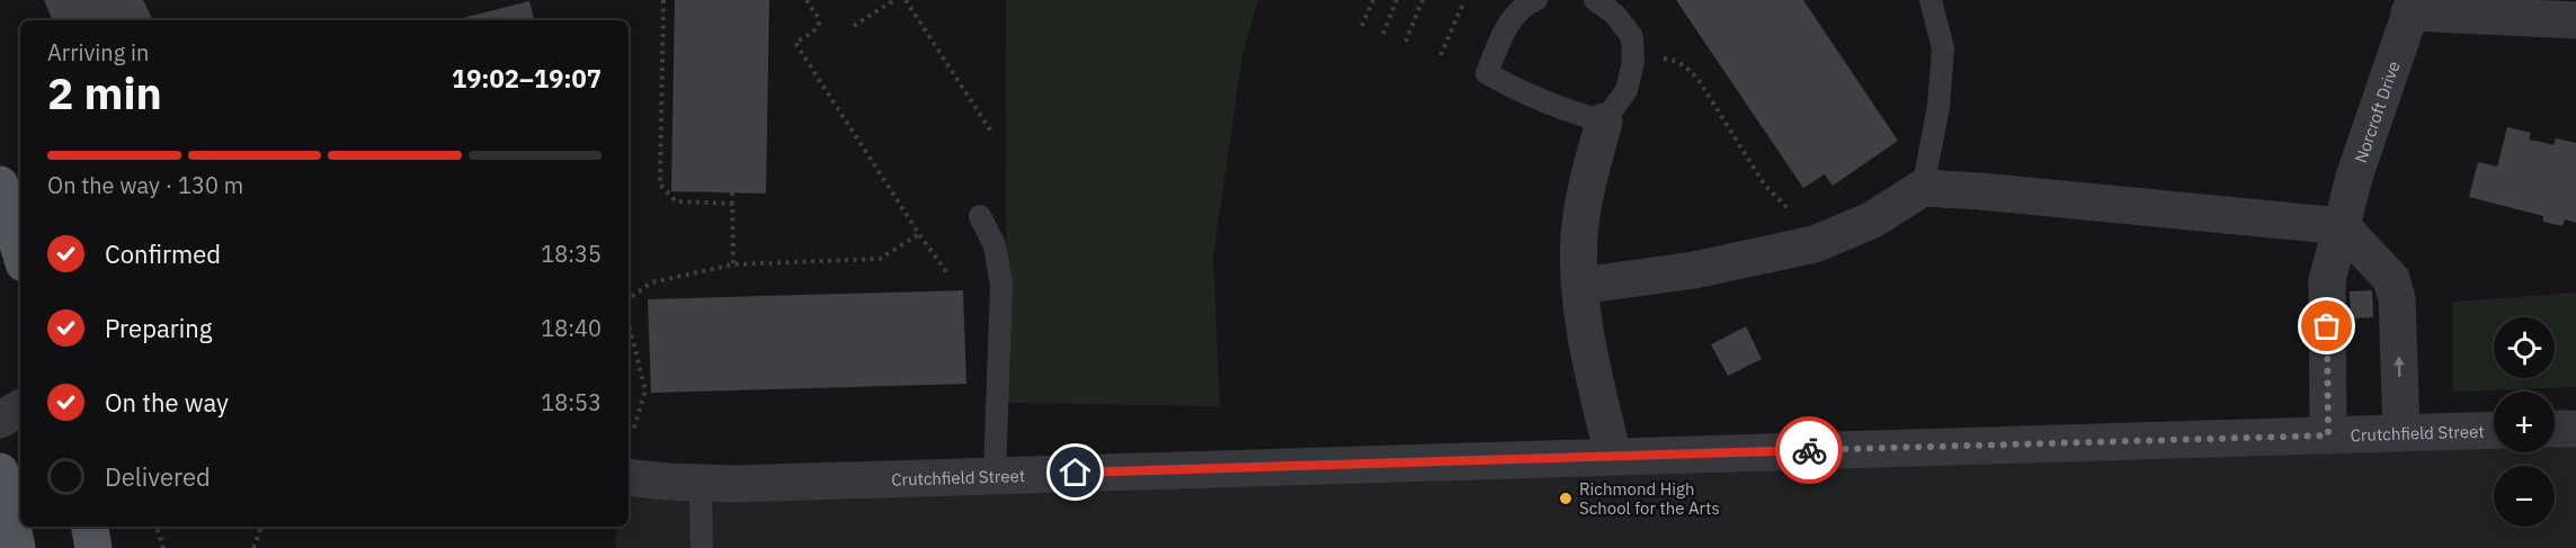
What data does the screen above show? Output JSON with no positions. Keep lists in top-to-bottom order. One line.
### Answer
{"streets":{"street":["Norcroft Drive","Crutchfield Street"]},"crossings":[["Norcroft Drive","Crutchfield Street"]],"places":["Richmond High School for the Arts"],"page":{"heading":["2 min","Arriving in","19:02–19:07"],"bar":"On the way · 130 m","list":[["Confirmed","18:35"],["Preparing","18:40"],["On the way","18:53"],"Delivered"],"map_buttons":["+","−"]}}
